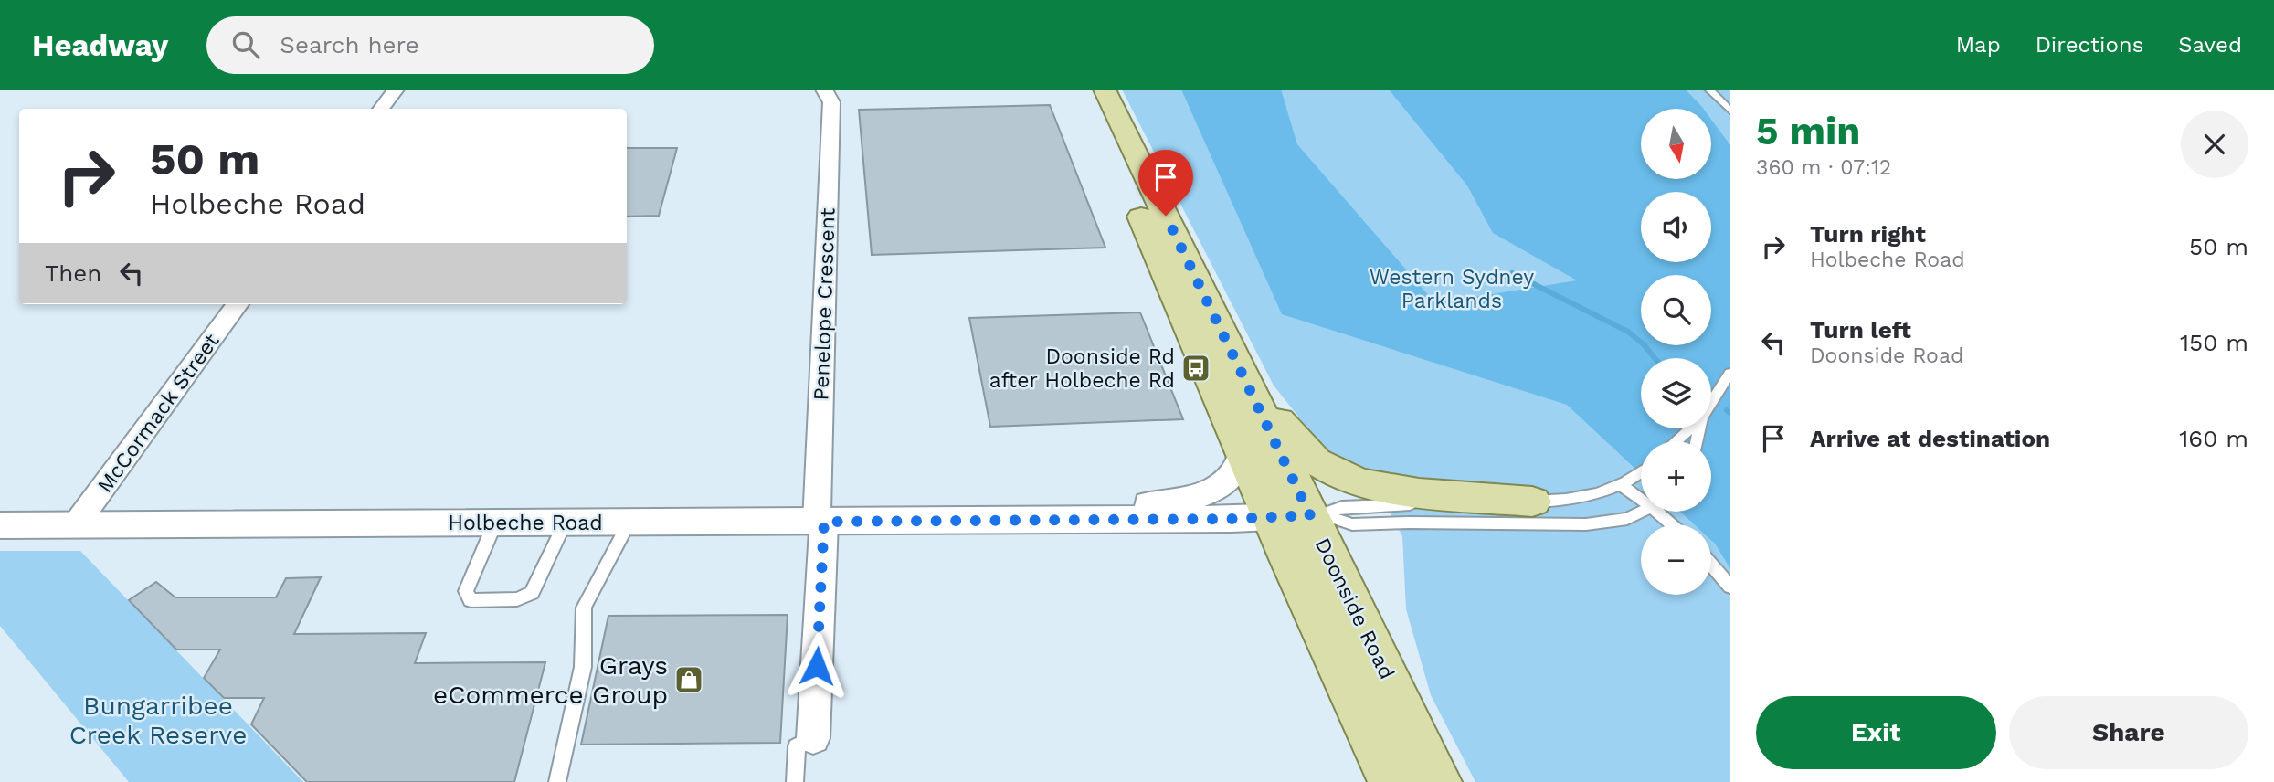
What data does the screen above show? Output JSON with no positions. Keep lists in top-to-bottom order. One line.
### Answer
{"streets":{"main road":["Doonside Road"],"street":["Penelope Crescent","McCormack Street","Holbeche Road"]},"crossings":[["Penelope Crescent","Holbeche Road"],["McCormack Street","Holbeche Road"],["Holbeche Road","Doonside Road"]],"parks":["Western Sydney Parklands","Bungarribee Creek Reserve"],"places":{"bus stop":["Doonside Rd after Holbeche Rd"],"shop":["Grays eCommerce Group"]},"north":"bottom","page":{"header":"Headway","search":"Search here","nav":["Map","Directions","Saved"],"heading":["5 min","360 m · 07:12"],"map_buttons":["+","−"],"turn":["50 m","Holbeche Road"],"list":[{"name":"Turn right","note":"Holbeche Road","value":"50 m"},{"name":"Turn left","note":"Doonside Road","value":"150 m"},{"name":"Arrive at destination","value":"160 m"}],"then":"Then","buttons":["Exit","Share"]}}
